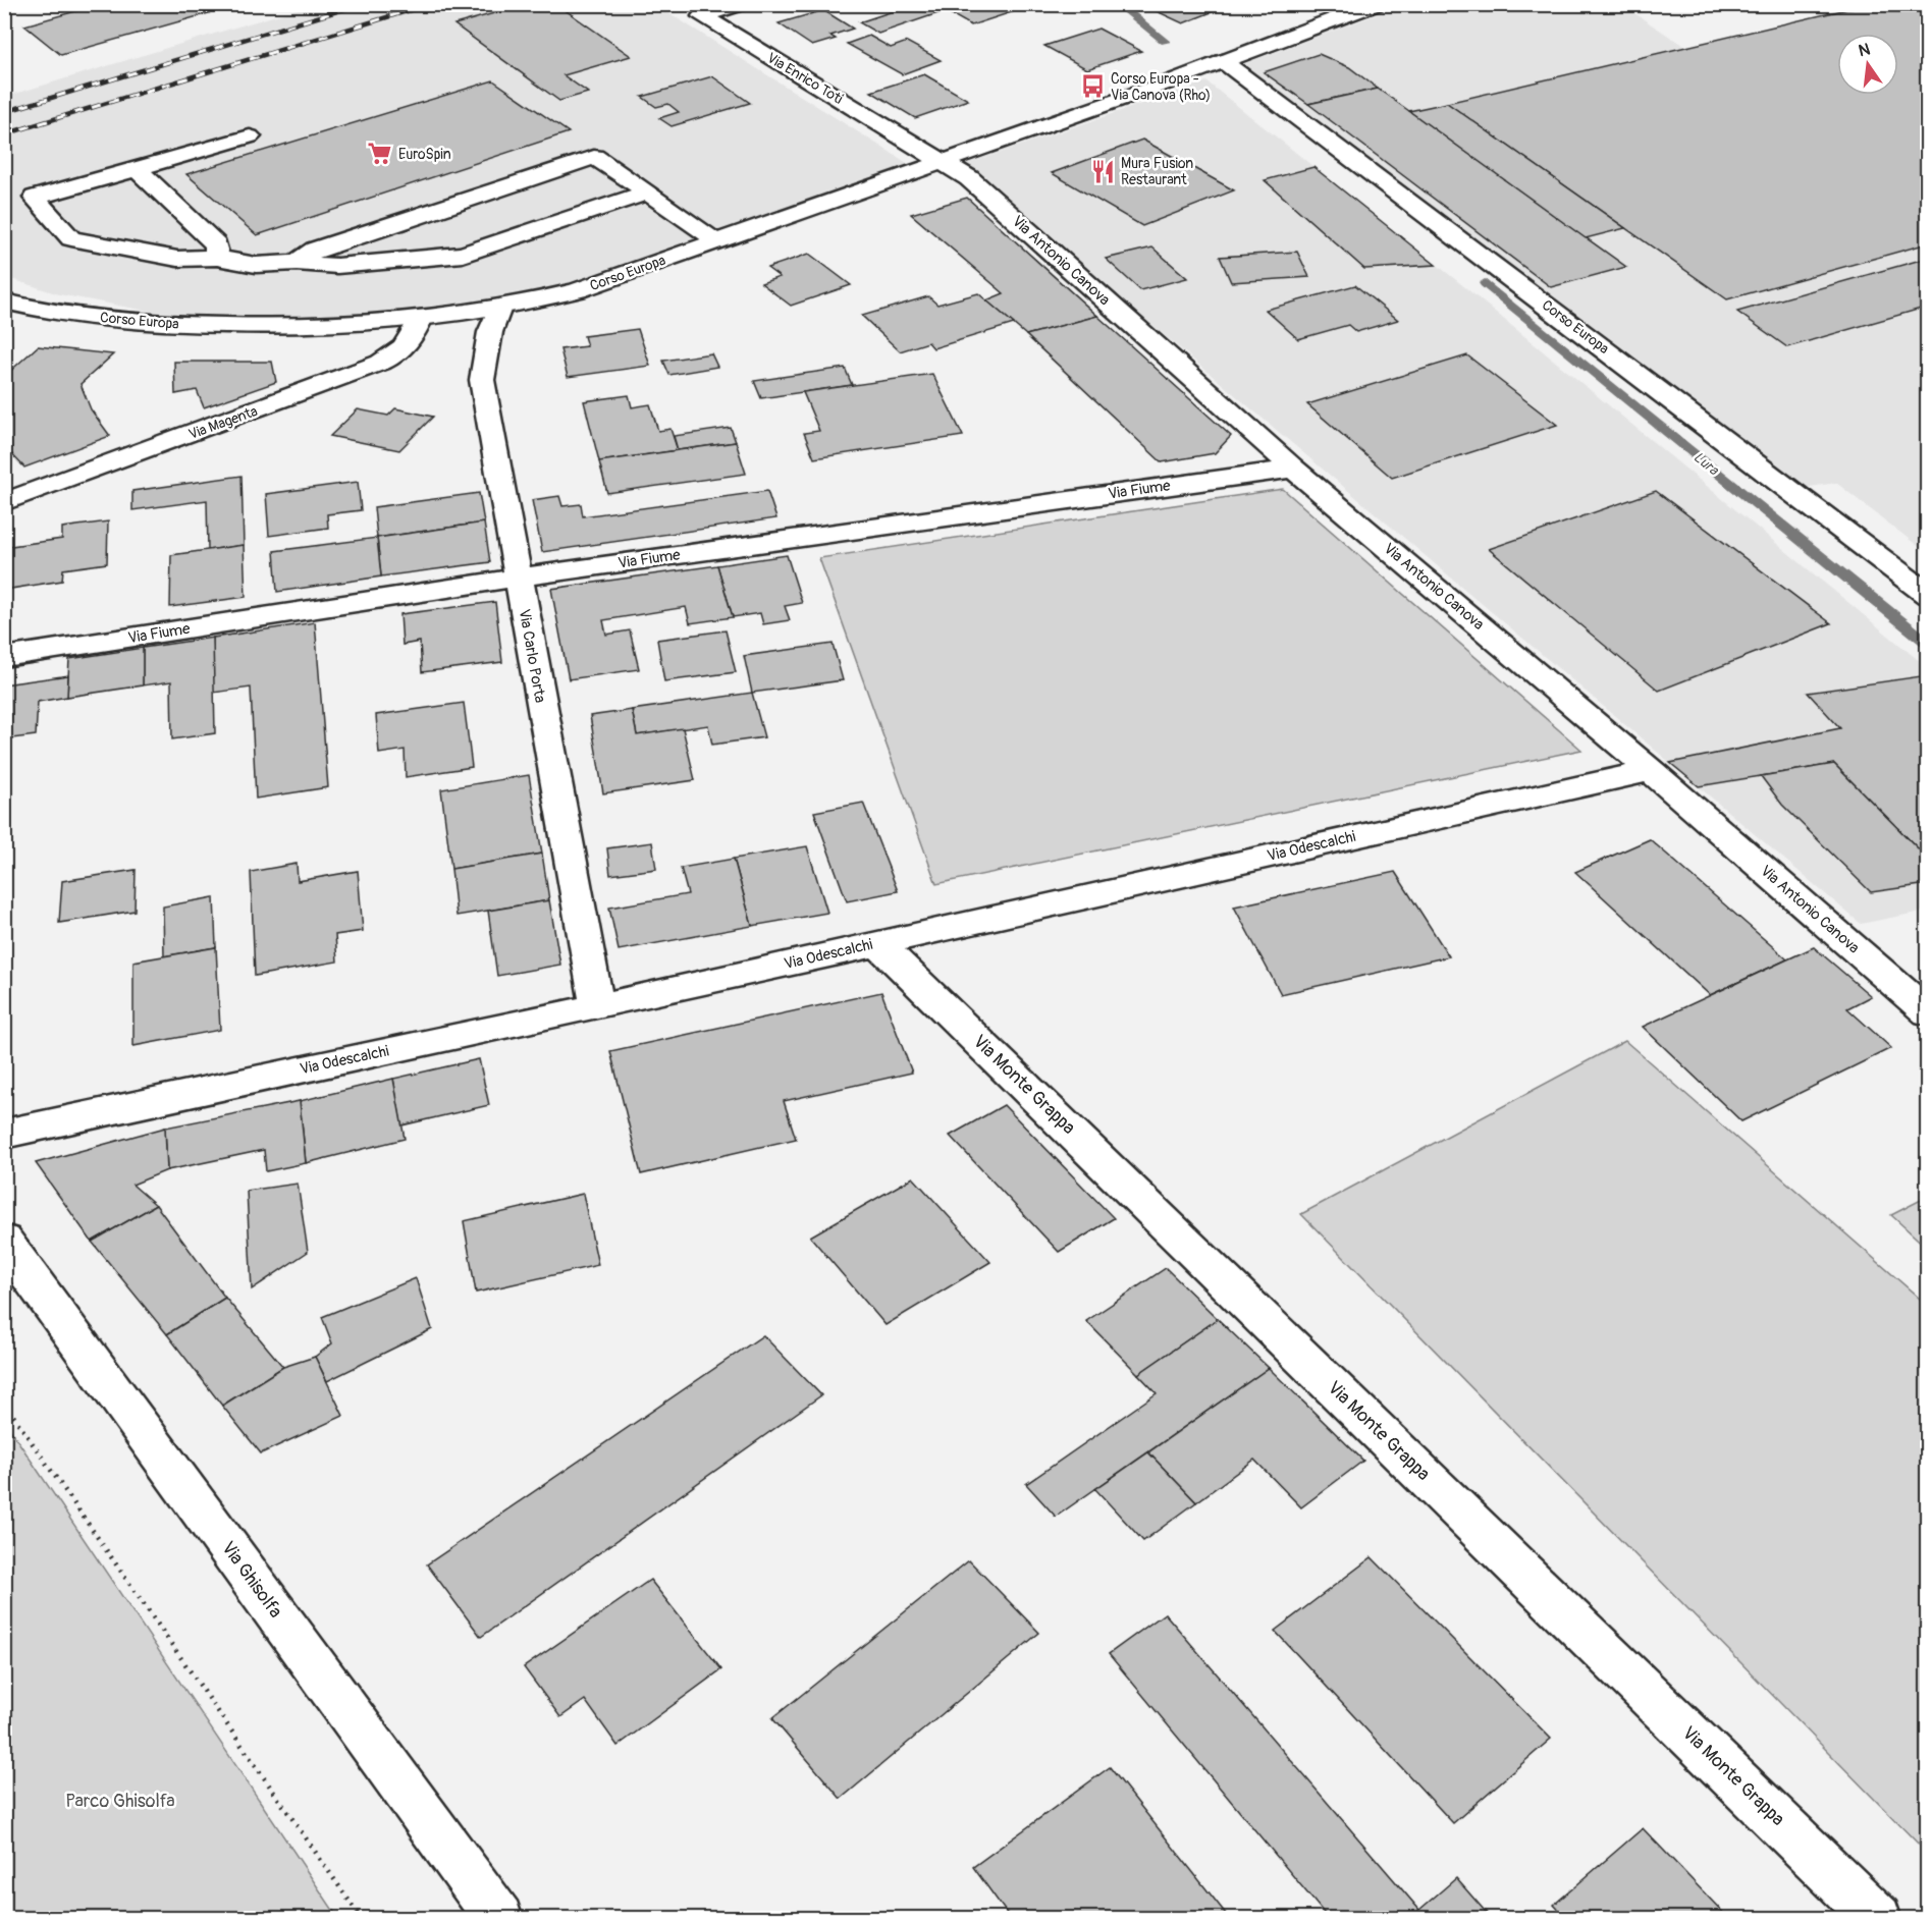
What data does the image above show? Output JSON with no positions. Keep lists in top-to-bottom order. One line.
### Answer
{"streets":{"street":["Via Enrico Toti","Via Antonio Canova","Corso Europa","Via Magenta","Via Fiume","Via Carlo Porta","Via Odescalchi","Via Monte Grappa","Via Ghisolfa"]},"crossings":[["Via Enrico Toti","Via Antonio Canova"],["Via Enrico Toti","Corso Europa"],["Via Antonio Canova","Corso Europa"],["Via Antonio Canova","Via Fiume"],["Via Antonio Canova","Via Odescalchi"],["Corso Europa","Via Magenta"],["Corso Europa","Via Carlo Porta"],["Via Fiume","Via Carlo Porta"],["Via Carlo Porta","Via Odescalchi"],["Via Odescalchi","Via Monte Grappa"]],"water":["Lura"],"parks":["Parco Ghisolfa"],"places":{"bus stop":["Corso Europa - Via Canova (Rho)"],"supermarket":["EuroSpin"],"restaurant":["Mura Fusion Restaurant"]},"north":"top"}
